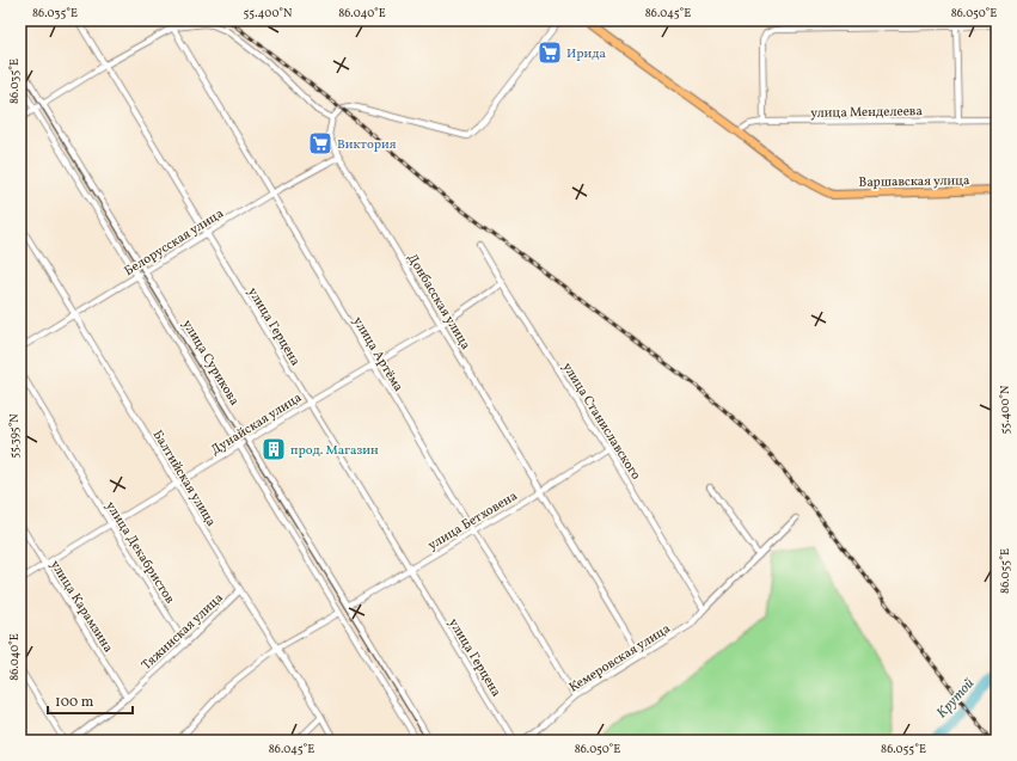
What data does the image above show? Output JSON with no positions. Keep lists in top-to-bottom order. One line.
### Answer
{"streets":{"main road":["Варшавская улица"],"street":["улица Менделеева","Белорусская улица","Донбасская улица","улица Герцена","улица Артёма","улица Сурикова","улица Станиславского","Дунайская улица","Балтийская улица","улица Бетховена","улица Декабристов","улица Карамзина","Тяжинская улица","Кемеровская улица"]},"crossings":[["улица Менделеева","Варшавская улица"],["Белорусская улица","Донбасская улица"],["Белорусская улица","улица Герцена"],["Белорусская улица","улица Артёма"],["Белорусская улица","улица Сурикова"],["Белорусская улица","Балтийская улица"],["Донбасская улица","Дунайская улица"],["Донбасская улица","улица Бетховена"],["Донбасская улица","Кемеровская улица"],["улица Герцена","Дунайская улица"],["улица Герцена","улица Бетховена"],["улица Артёма","Дунайская улица"],["улица Артёма","улица Бетховена"],["улица Артёма","Кемеровская улица"],["улица Сурикова","Дунайская улица"],["улица Сурикова","улица Бетховена"],["улица Станиславского","Дунайская улица"],["улица Станиславского","улица Бетховена"],["улица Станиславского","Кемеровская улица"],["Дунайская улица","Балтийская улица"],["Дунайская улица","улица Декабристов"],["Дунайская улица","улица Карамзина"],["Балтийская улица","Тяжинская улица"],["улица Декабристов","Тяжинская улица"],["улица Карамзина","Тяжинская улица"]],"water":["Крутой"],"places":{"supermarket":["Ирида","Виктория"],"building":["прод. Магазин"]},"scale_bar":"100 m","coordinates":["86.035°E","55.400°N","86.040°E","86.045°E","86.050°E","55.395°N","86.055°E"]}
